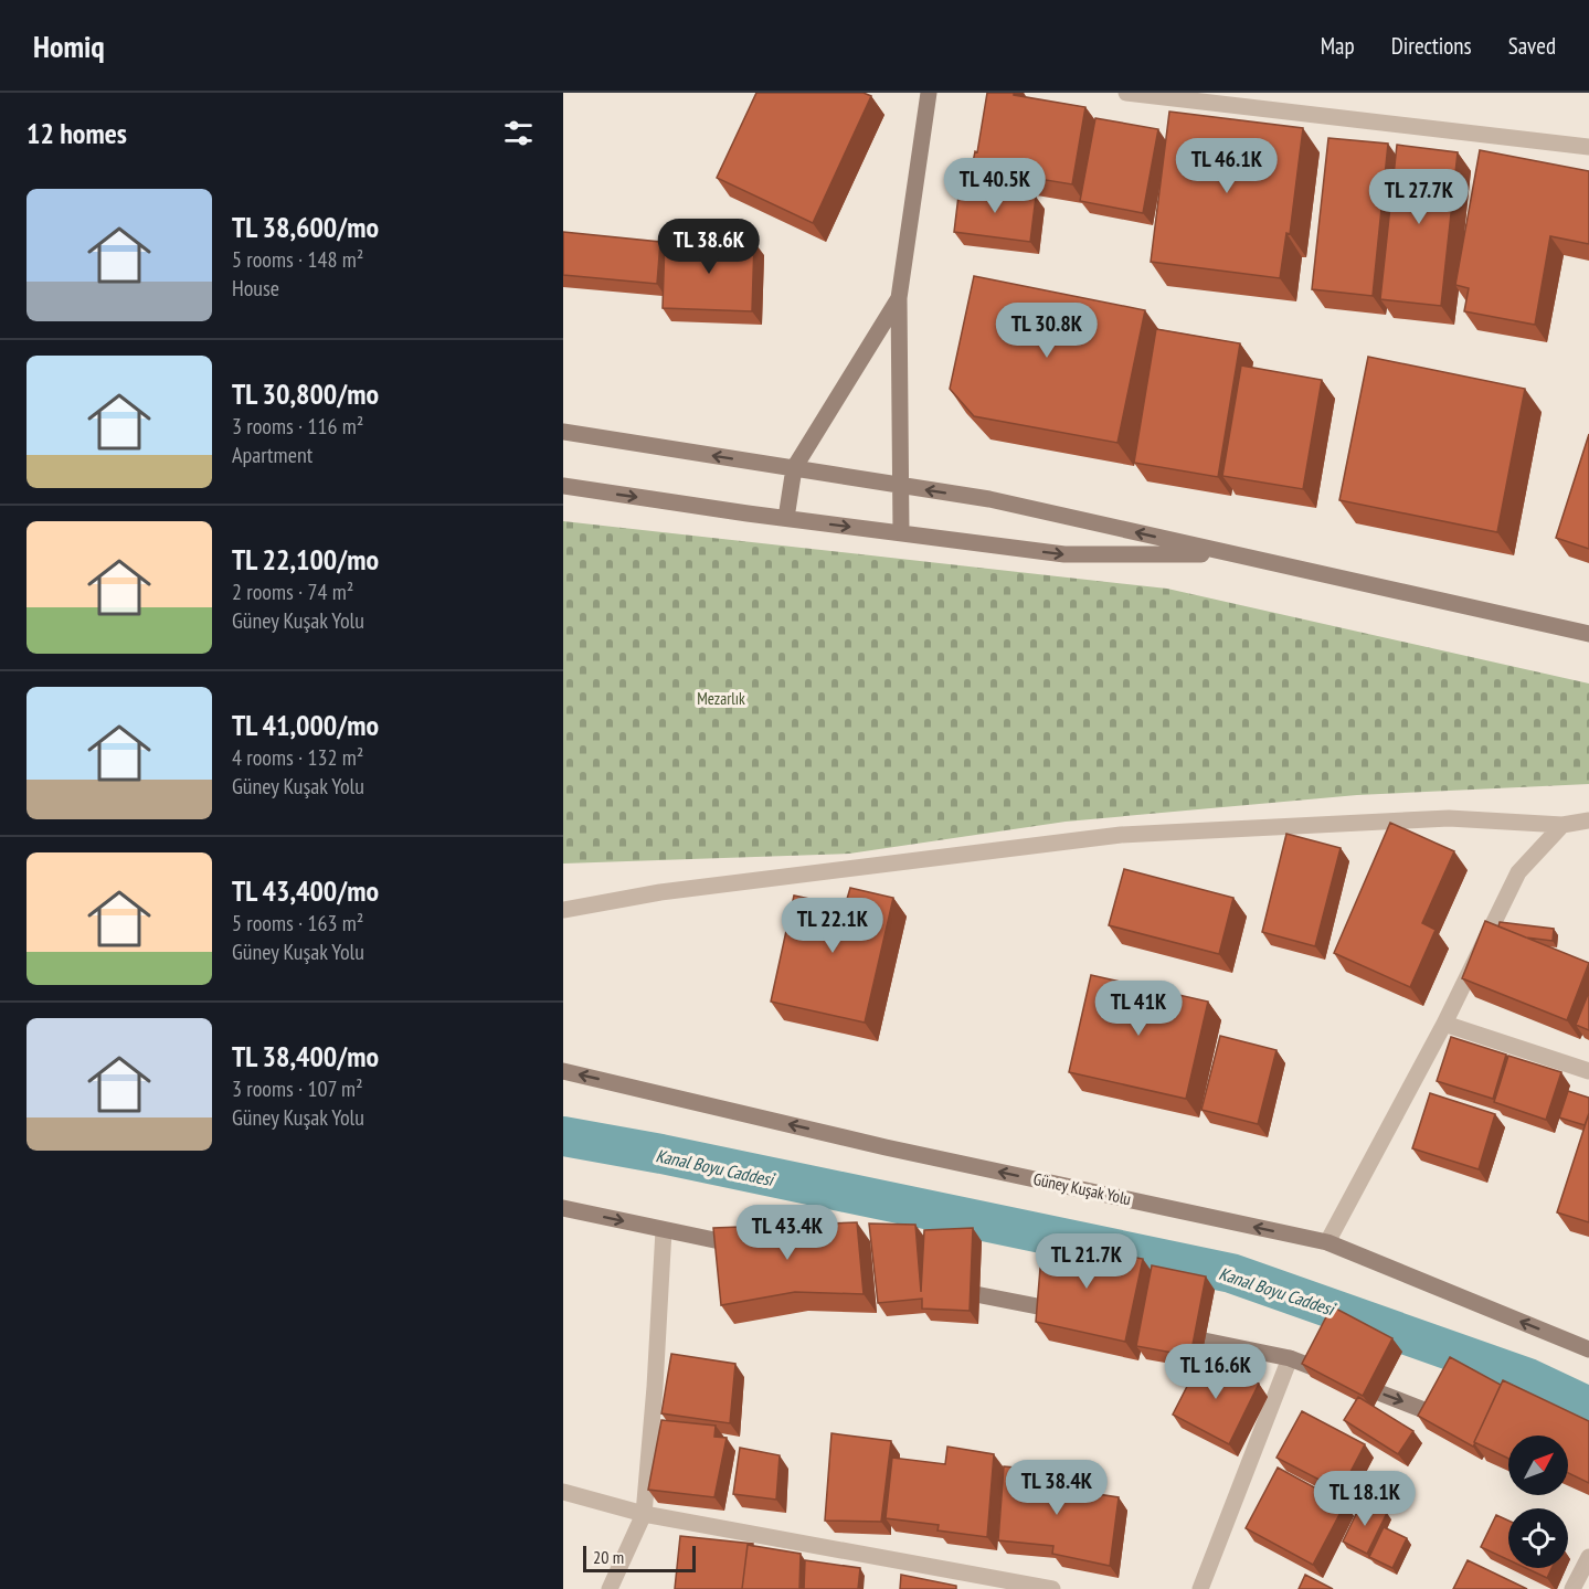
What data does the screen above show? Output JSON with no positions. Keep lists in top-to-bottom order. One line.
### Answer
{"streets":{"main road":["Güney Kuşak Yolu"]},"water":["Kanal Boyu Caddesi"],"parks":["Mezarlık"],"scale_bar":"20 m","north":"top right","page":{"header":"Homiq","nav":["Map","Directions","Saved"],"heading":"12 homes","price":["TL 46.1K","TL 40.5K","TL 27.7K","TL 38.6K","TL 30.8K","TL 22.1K","TL 41K","TL 43.4K","TL 21.7K","TL 16.6K","TL 38.4K","TL 18.1K"],"list":[{"name":"TL 38,600/mo","note":"5 rooms · 148 m² · House"},{"name":"TL 30,800/mo","note":"3 rooms · 116 m² · Apartment"},{"name":"TL 22,100/mo","note":"2 rooms · 74 m² · Güney Kuşak Yolu"},{"name":"TL 41,000/mo","note":"4 rooms · 132 m² · Güney Kuşak Yolu"},{"name":"TL 43,400/mo","note":"5 rooms · 163 m² · Güney Kuşak Yolu"},{"name":"TL 38,400/mo","note":"3 rooms · 107 m² · Güney Kuşak Yolu"}],"scale":"20 m"}}
